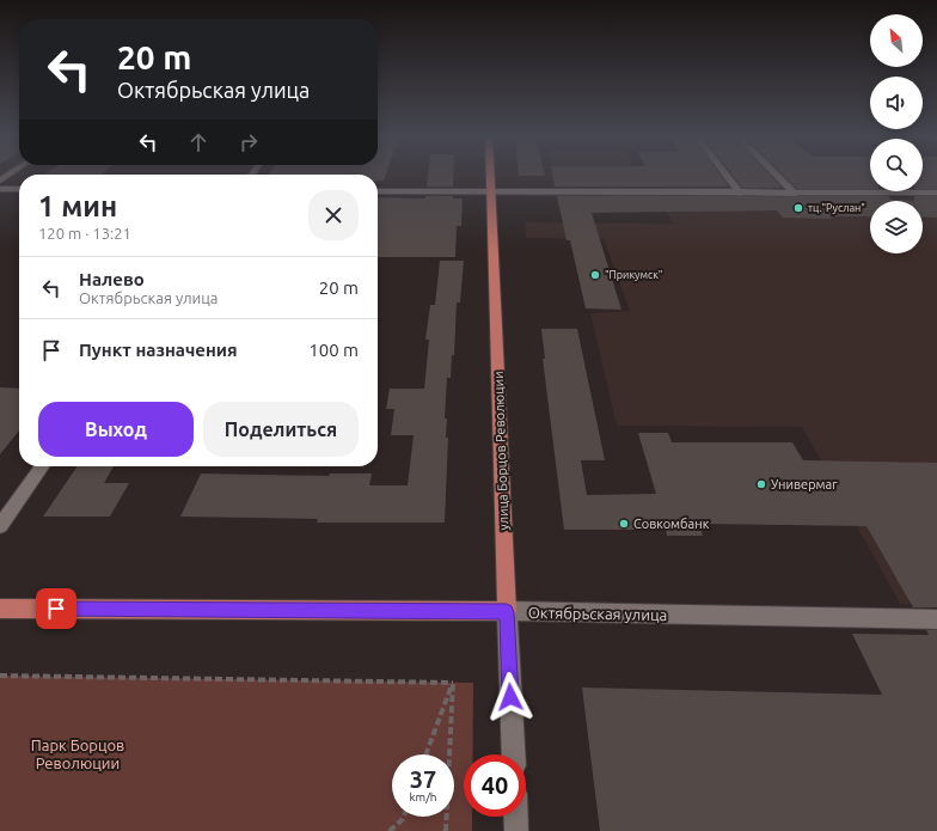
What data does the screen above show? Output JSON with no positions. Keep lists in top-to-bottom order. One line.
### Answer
{"streets":{"main road":["улица Борцов Революции","Октябрьская улица"]},"crossings":[["улица Борцов Революции","Октябрьская улица"]],"parks":["Парк Борцов Революции"],"places":["тц.\"Руслан\"","\"Прикумск\"","Универмаг","Совкомбанк"],"north":"top left","page":{"turn":["20 m","Октябрьская улица"],"heading":["1 мин","120 m · 13:21"],"list":[{"name":"Налево","note":"Октябрьская улица","value":"20 m"},{"name":"Пункт назначения","value":"100 m"}],"buttons":["Выход","Поделиться"],"speed":"37 km/h","limit":"40"}}
